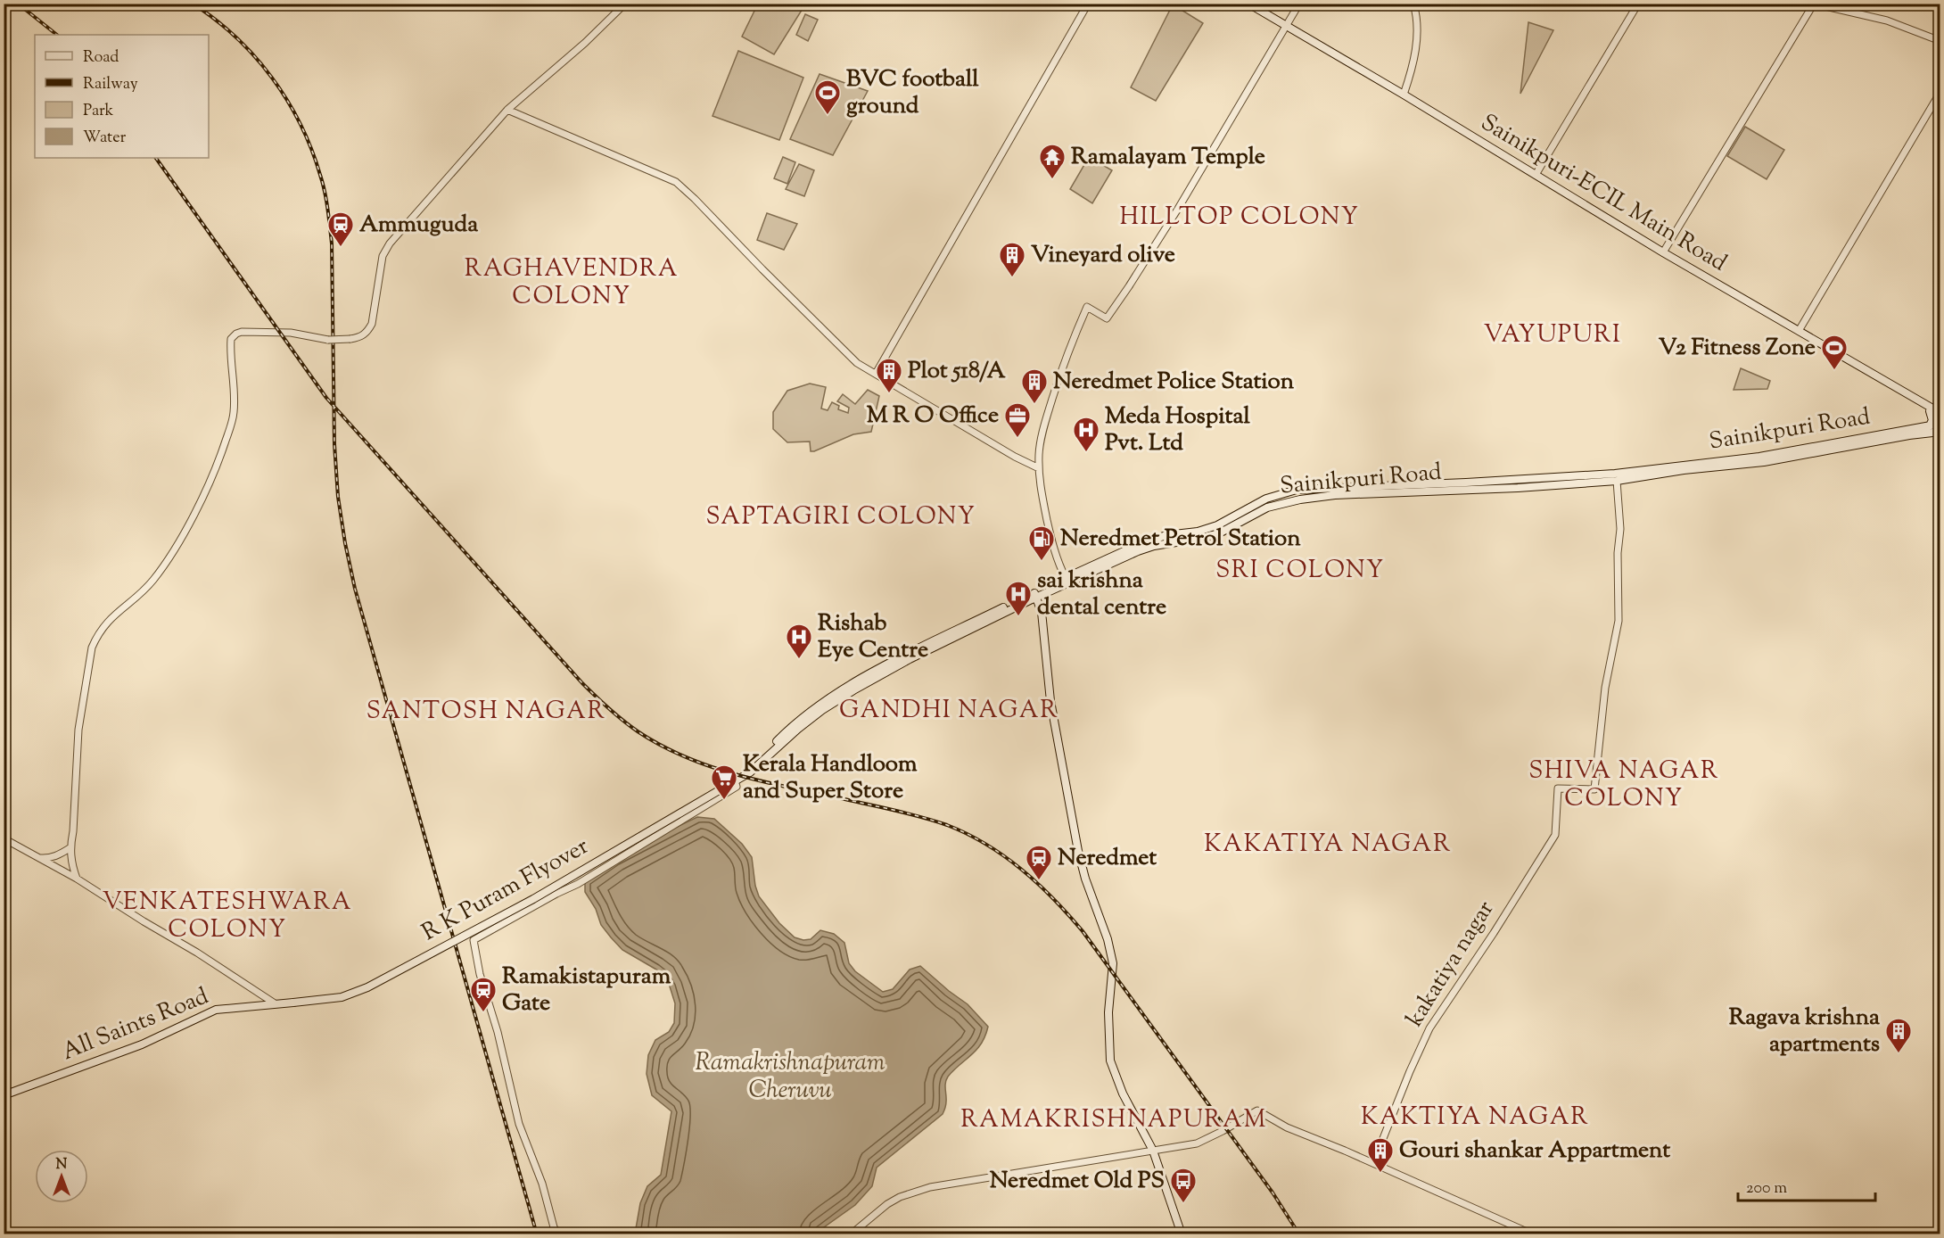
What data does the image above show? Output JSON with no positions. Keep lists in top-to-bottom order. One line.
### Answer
{"streets":{"main road":["Sainikpuri-ECIL Main Road","Sainikpuri Road","R K Puram Flyover","All Saints Road"],"street":["kakatiya nagar"]},"crossings":[["Sainikpuri Road","R K Puram Flyover"],["Sainikpuri Road","kakatiya nagar"],["R K Puram Flyover","All Saints Road"]],"districts":["HILLTOP COLONY","RAGHAVENDRA COLONY","VAYUPURI","SAPTAGIRI COLONY","SRI COLONY","GANDHI NAGAR","SANTOSH NAGAR","SHIVA NAGAR COLONY","KAKATIYA NAGAR","VENKATESHWARA COLONY","KAKTIYA NAGAR","RAMAKRISHNAPURAM"],"water":["Ramakrishnapuram Cheruvu"],"places":{"sports":["BVC football ground","V2 Fitness Zone"],"temple":["Ramalayam Temple"],"station":["Ammuguda","Neredmet","Ramakistapuram Gate"],"building":["Vineyard olive","Plot 518/A","Neredmet Police Station","Ragava krishna apartments","Gouri shankar Appartment"],"office":["M R O Office"],"hospital":["Meda Hospital Pvt. Ltd","sai krishna dental centre","Rishab Eye Centre"],"fuel station":["Neredmet Petrol Station"],"supermarket":["Kerala Handloom and Super Store"],"bus stop":["Neredmet Old PS"]},"legend":["Road","Railway","Park","Water"],"scale_bar":"200 m","north":"top"}
